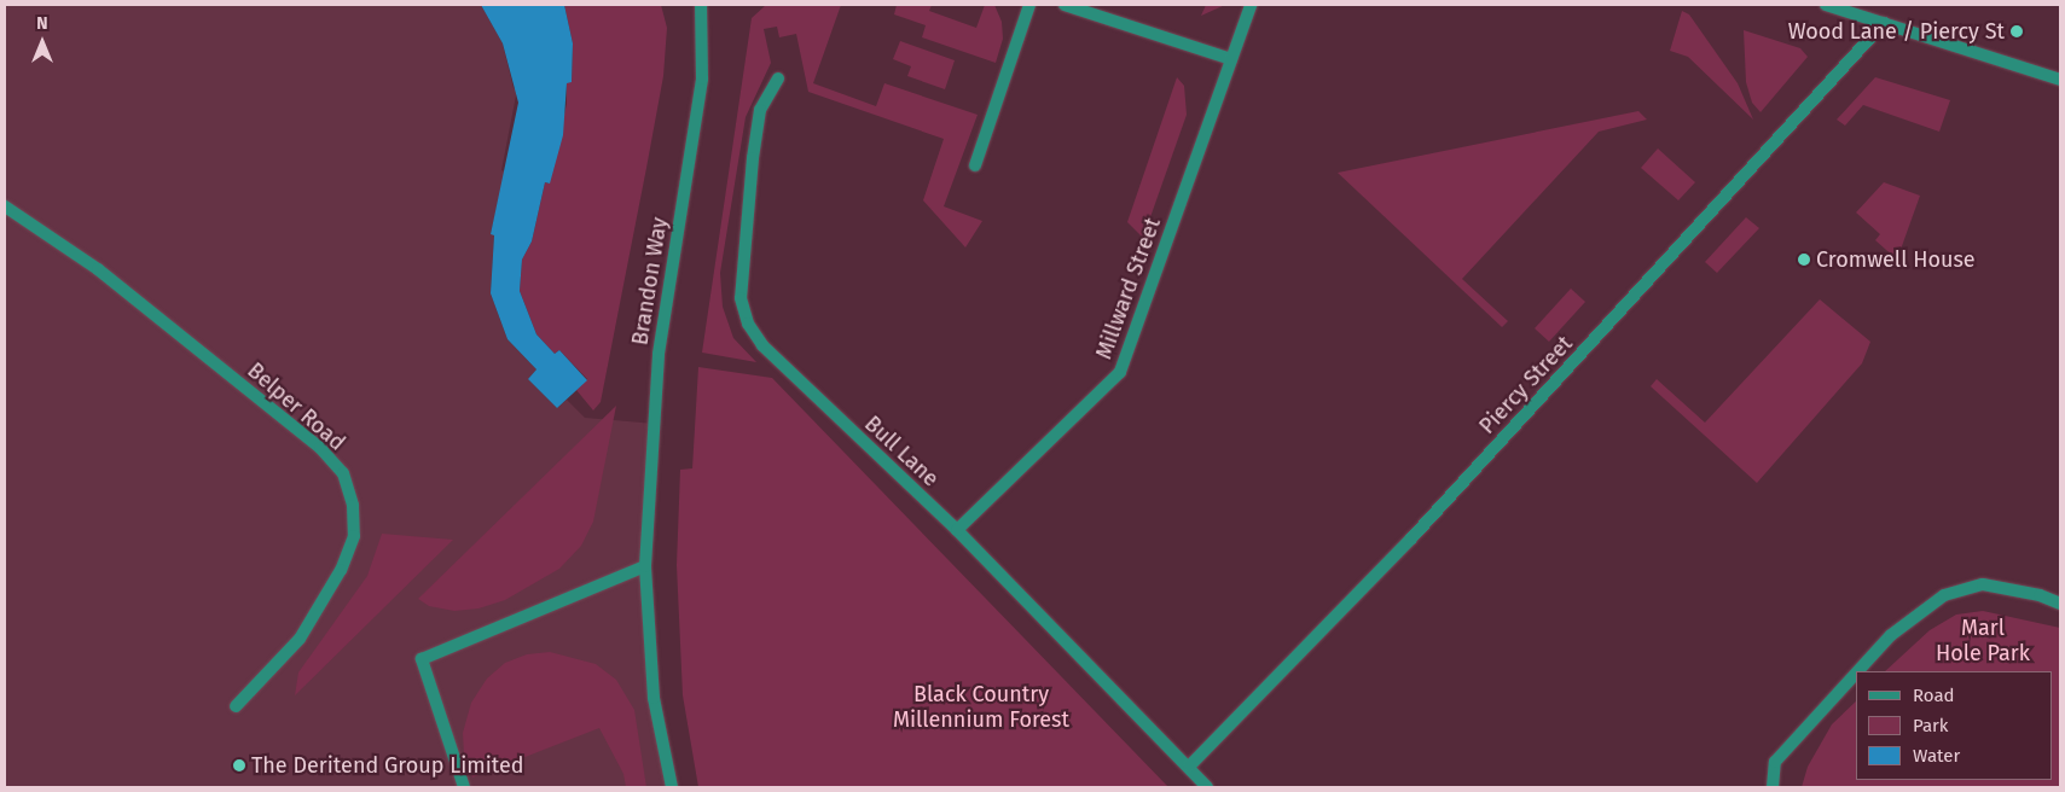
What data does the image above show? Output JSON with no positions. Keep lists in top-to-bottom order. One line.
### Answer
{"streets":{"street":["Brandon Way","Millward Street","Piercy Street","Belper Road","Bull Lane"]},"crossings":[["Millward Street","Bull Lane"],["Piercy Street","Bull Lane"]],"parks":["Marl Hole Park","Black Country Millennium Forest"],"places":["Wood Lane / Piercy St","Cromwell House","The Deritend Group Limited"],"legend":["Road","Park","Water"],"north":"top"}
